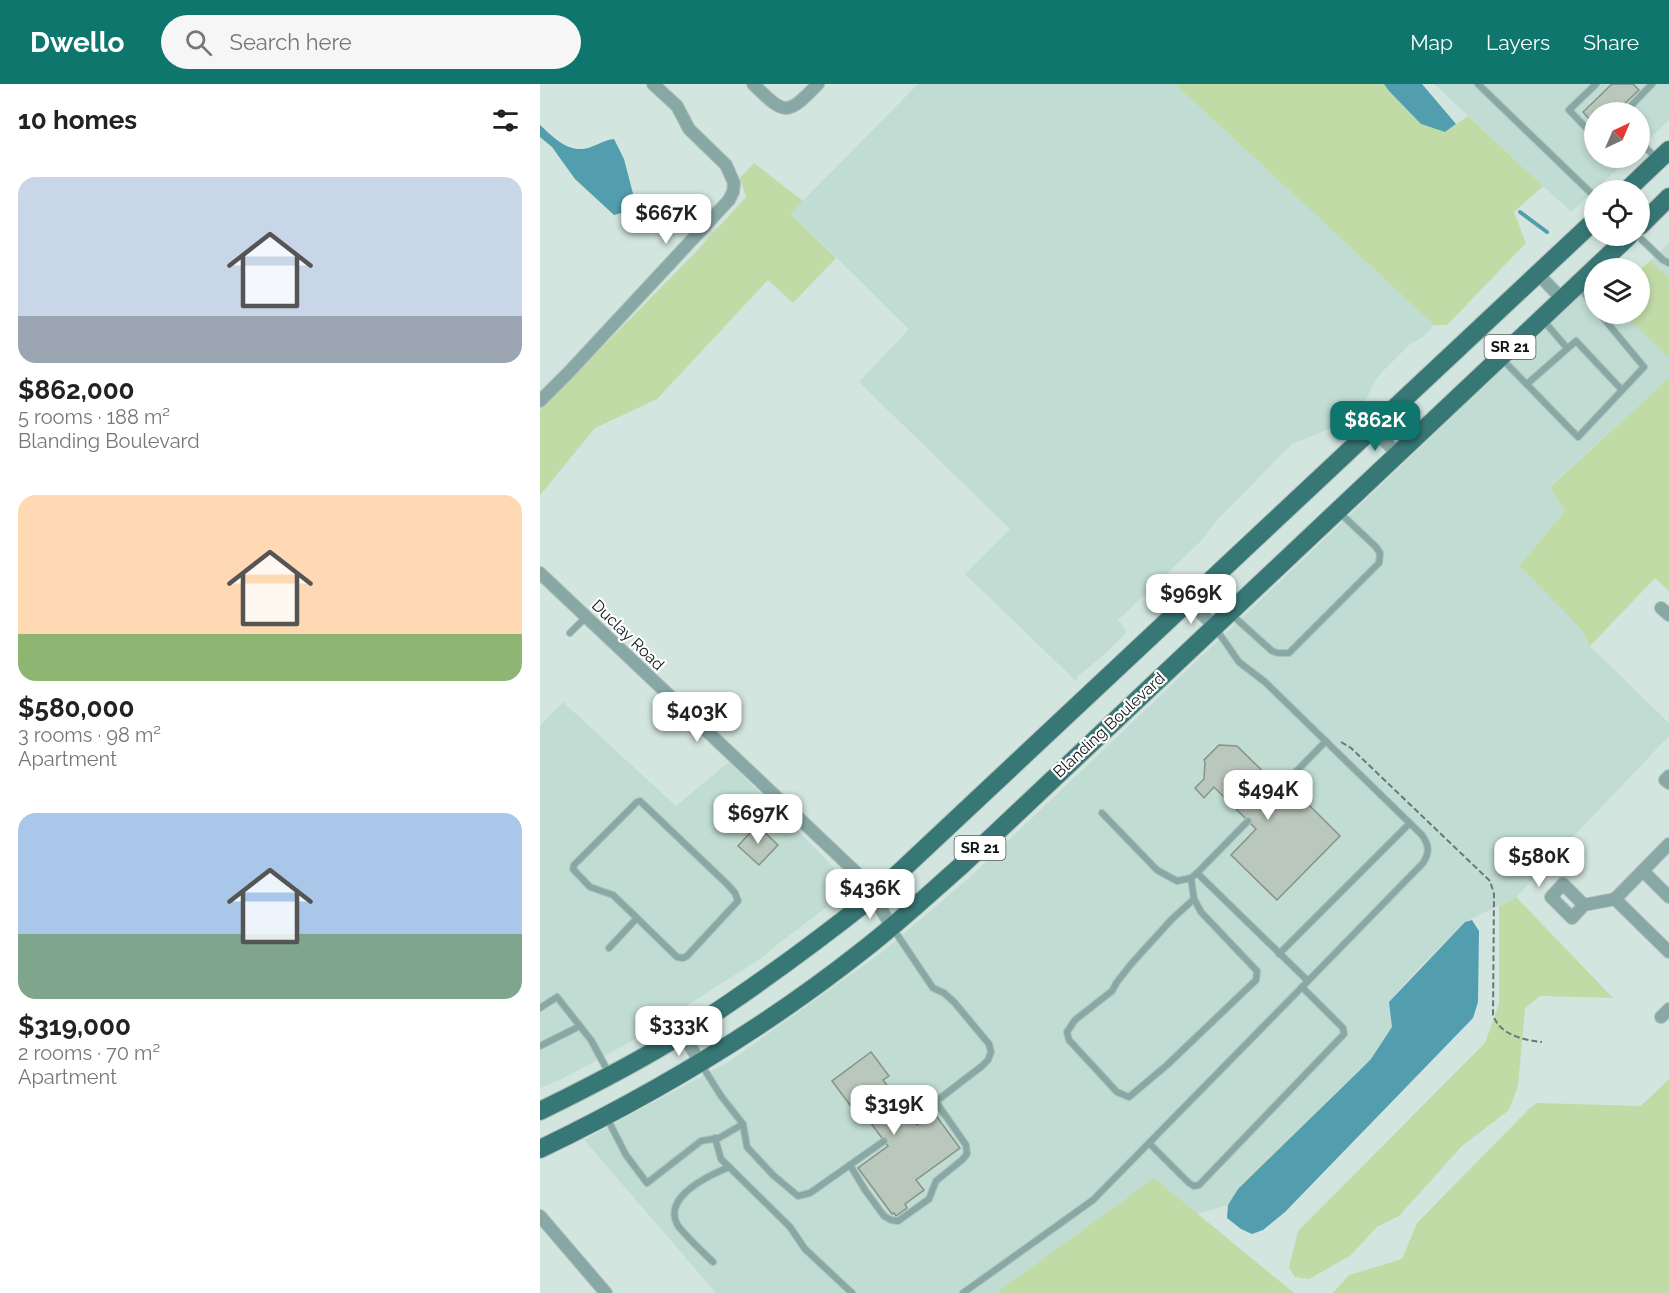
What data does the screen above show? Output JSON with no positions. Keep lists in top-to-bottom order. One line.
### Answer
{"streets":{"main road":["SR 21","Blanding Boulevard"],"street":["Duclay Road"]},"crossings":[["Duclay Road","Blanding Boulevard"]],"north":"top right","page":{"header":"Dwello","search":"Search here","nav":["Map","Layers","Share"],"heading":"10 homes","list":[{"name":"$862,000","note":"5 rooms · 188 m² · Blanding Boulevard"},{"name":"$580,000","note":"3 rooms · 98 m² · Apartment"},{"name":"$319,000","note":"2 rooms · 70 m² · Apartment"}],"price":["$667K","$862K","$969K","$403K","$494K","$697K","$580K","$436K","$333K","$319K"]}}
